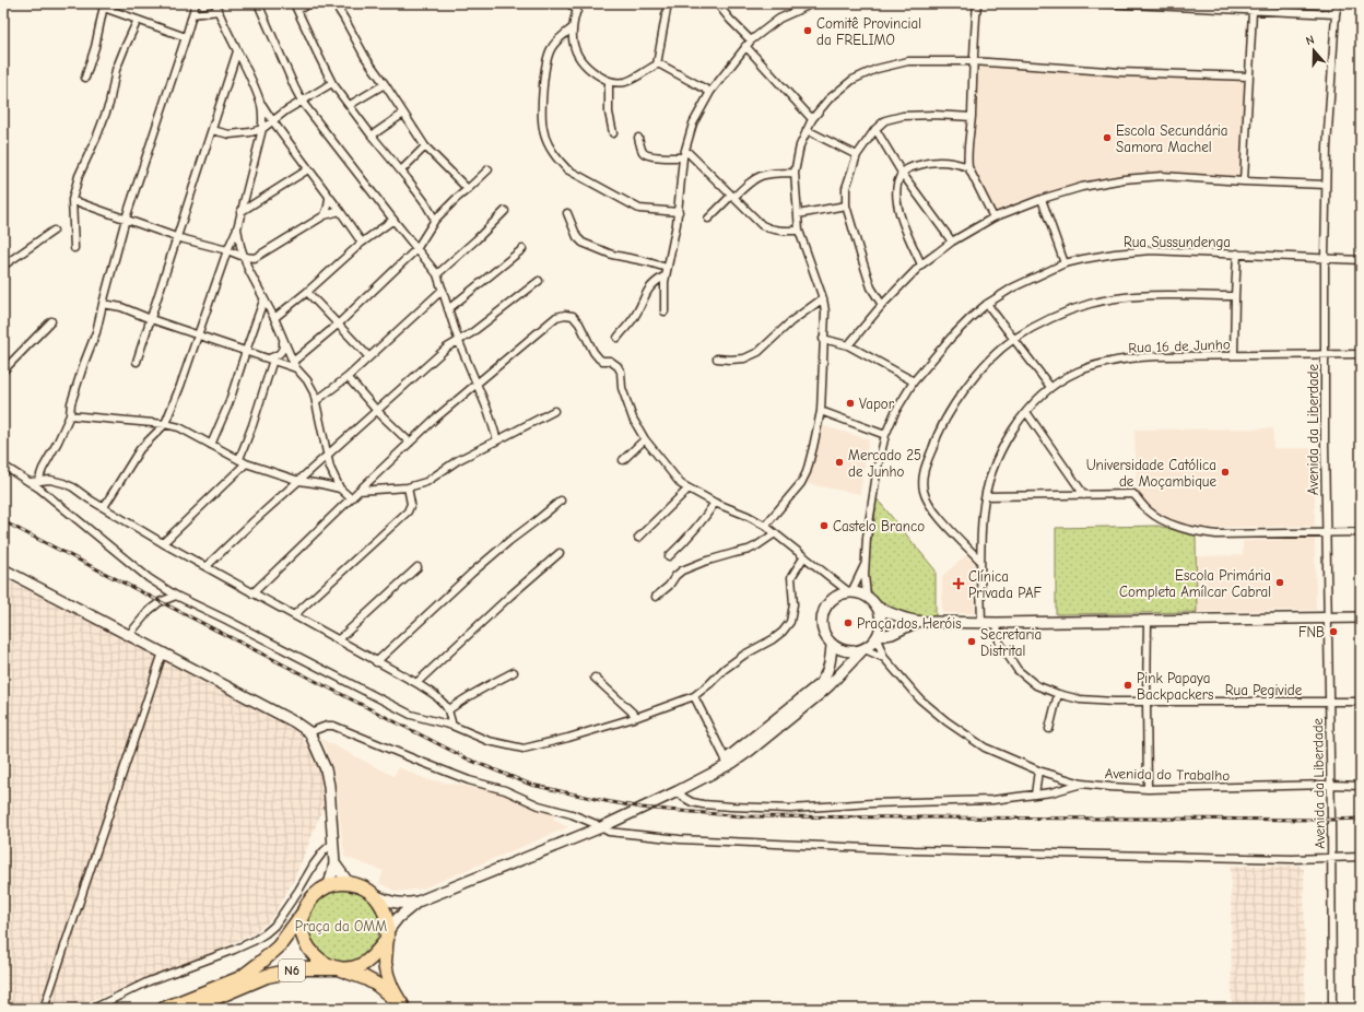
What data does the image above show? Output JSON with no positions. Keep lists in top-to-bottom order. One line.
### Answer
{"streets":{"highway":["N6"],"street":["Rua Sussundenga","Rua 16 de Junho","Avenida da Liberdade","Rua Pegivide","Avenida do Trabalho"]},"crossings":[["Rua Sussundenga","Avenida da Liberdade"],["Rua Sussundenga","Avenida do Trabalho"],["Rua 16 de Junho","Avenida da Liberdade"],["Avenida da Liberdade","Rua Pegivide"],["Avenida da Liberdade","Avenida do Trabalho"]],"parks":["Praça da OMM"],"places":{"other":["Comitê Provincial da FRELIMO","Escola Secundária Samora Machel","Vapor","Mercado 25 de Junho","Universidade Católica de Moçambique","Castelo Branco","Escola Primária Completa Amílcar Cabral","Praça dos Heróis","FNB","Secretaria Distrital","Pink Papaya Backpackers"],"health":["Clínica Privada PAF"]},"north":"top"}
